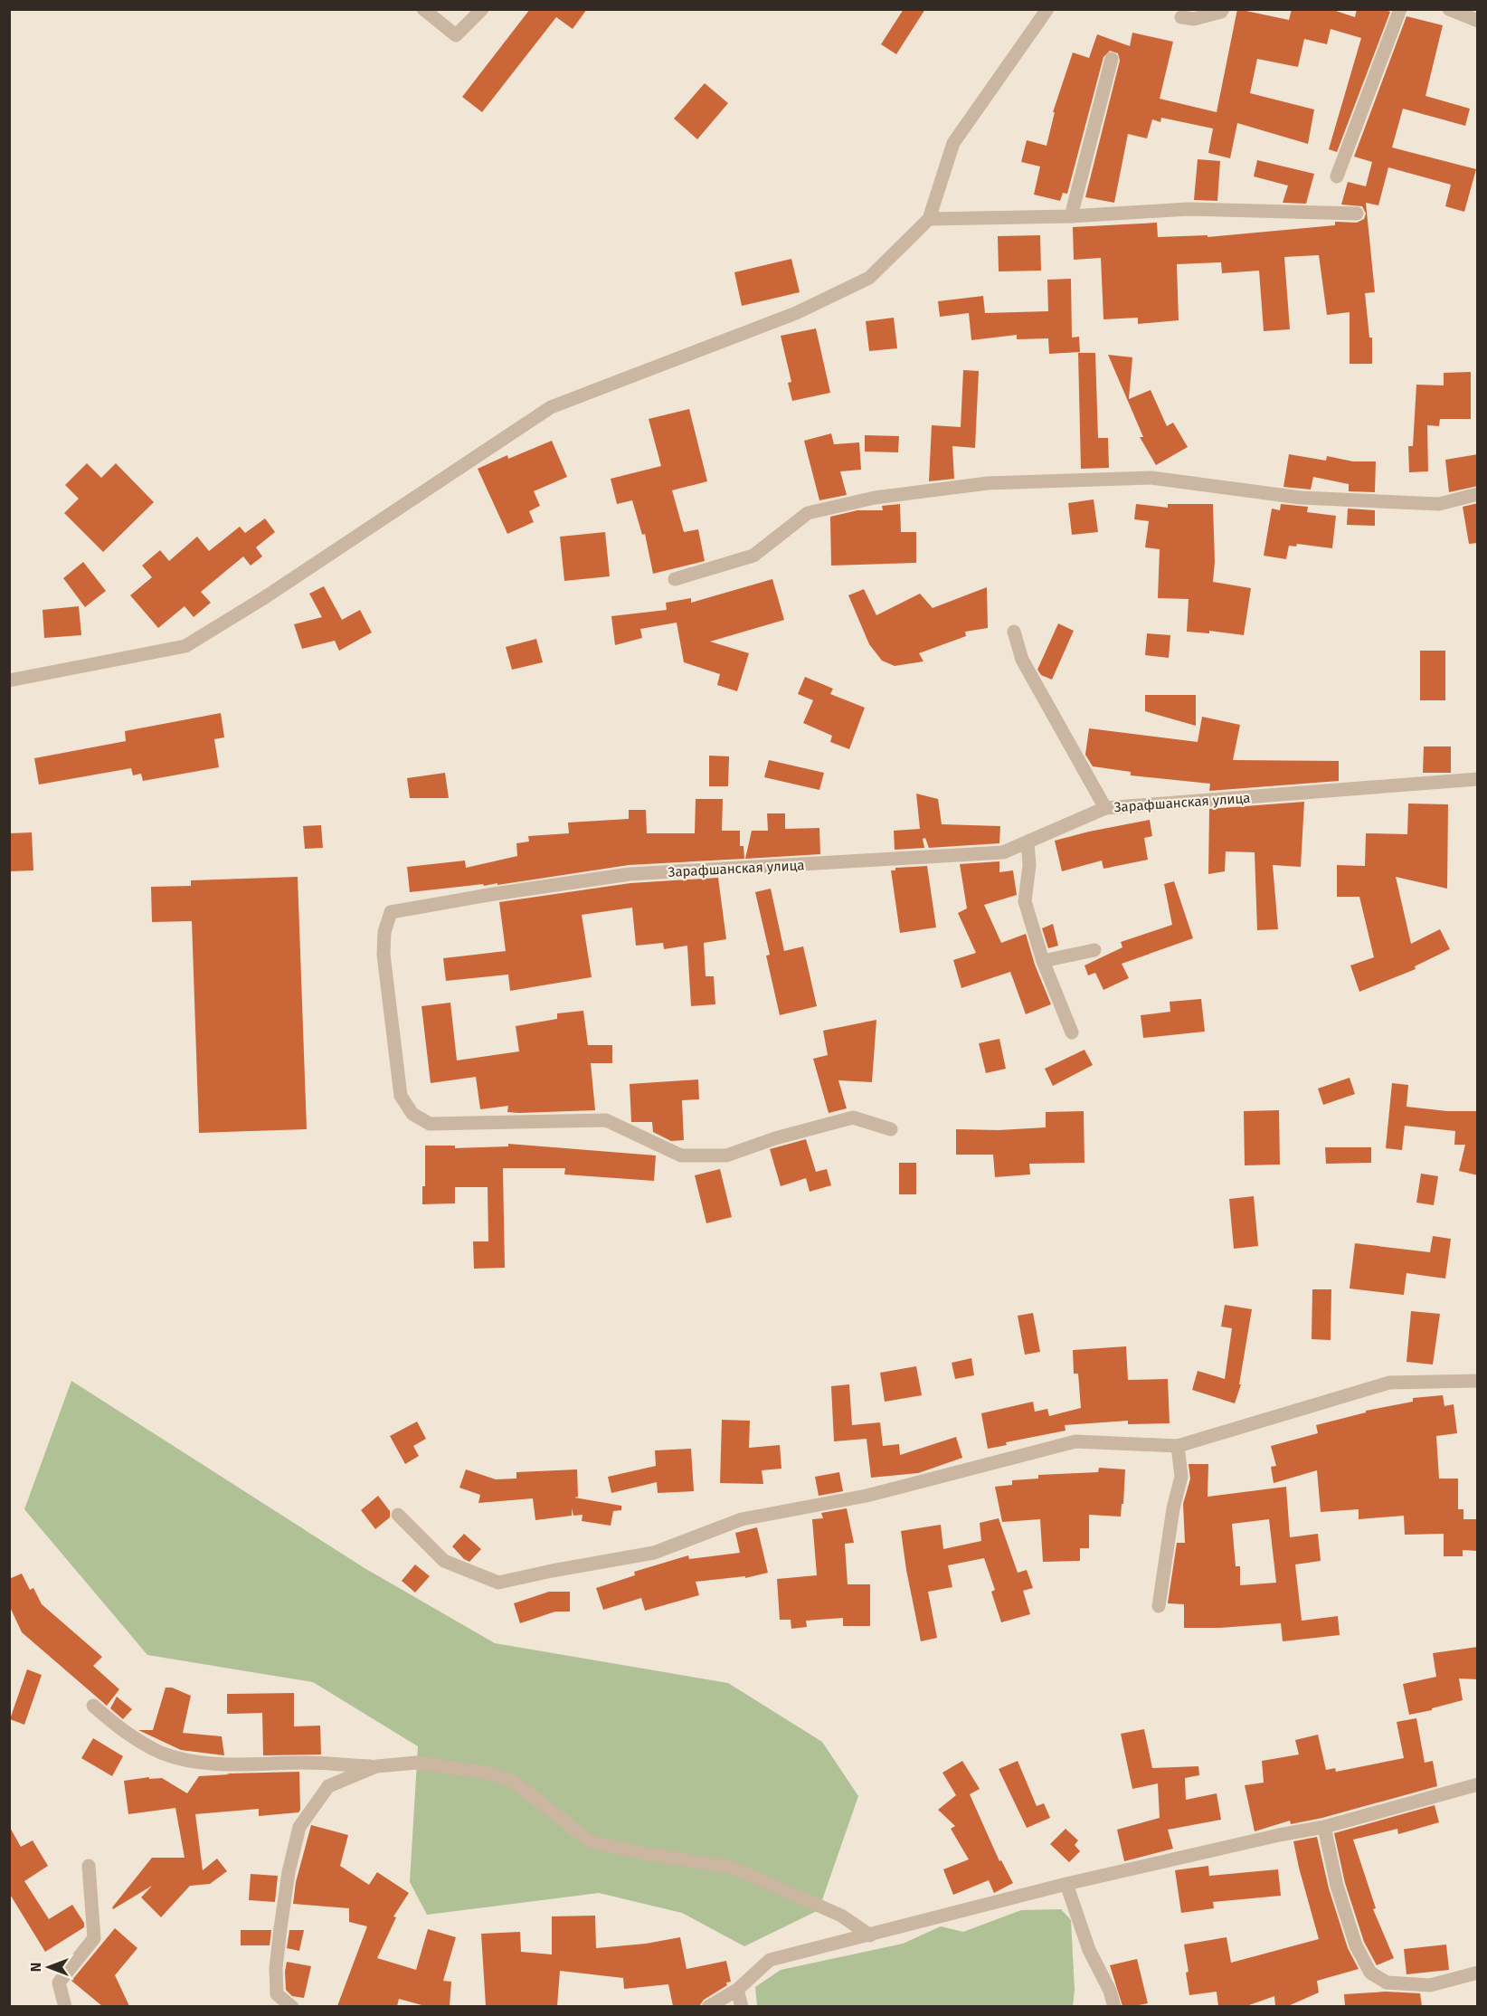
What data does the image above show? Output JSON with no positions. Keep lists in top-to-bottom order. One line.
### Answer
{"streets":{"street":["Зарафшанская улица"]},"north":"left"}
